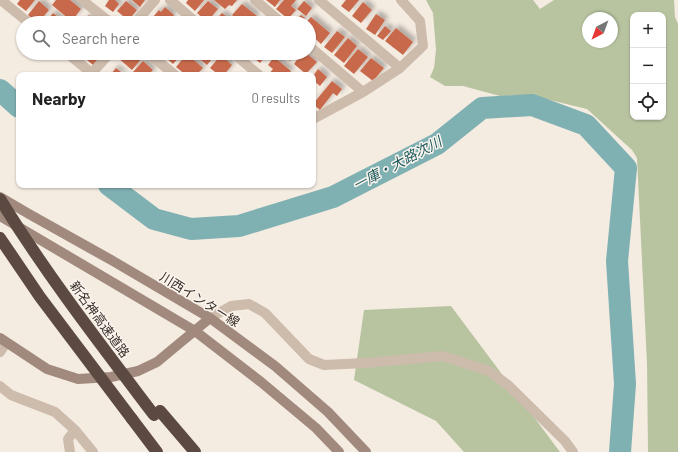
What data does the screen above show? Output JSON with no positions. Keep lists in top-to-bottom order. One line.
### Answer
{"streets":{"highway":["新名神高速道路"],"main road":["川西インター線"]},"crossings":[["川西インター線","新名神高速道路"]],"water":["一庫・大路次川"],"north":"bottom left","page":{"map_buttons":["+","−"],"search":"Search here","heading":["Nearby","0 results"]}}
